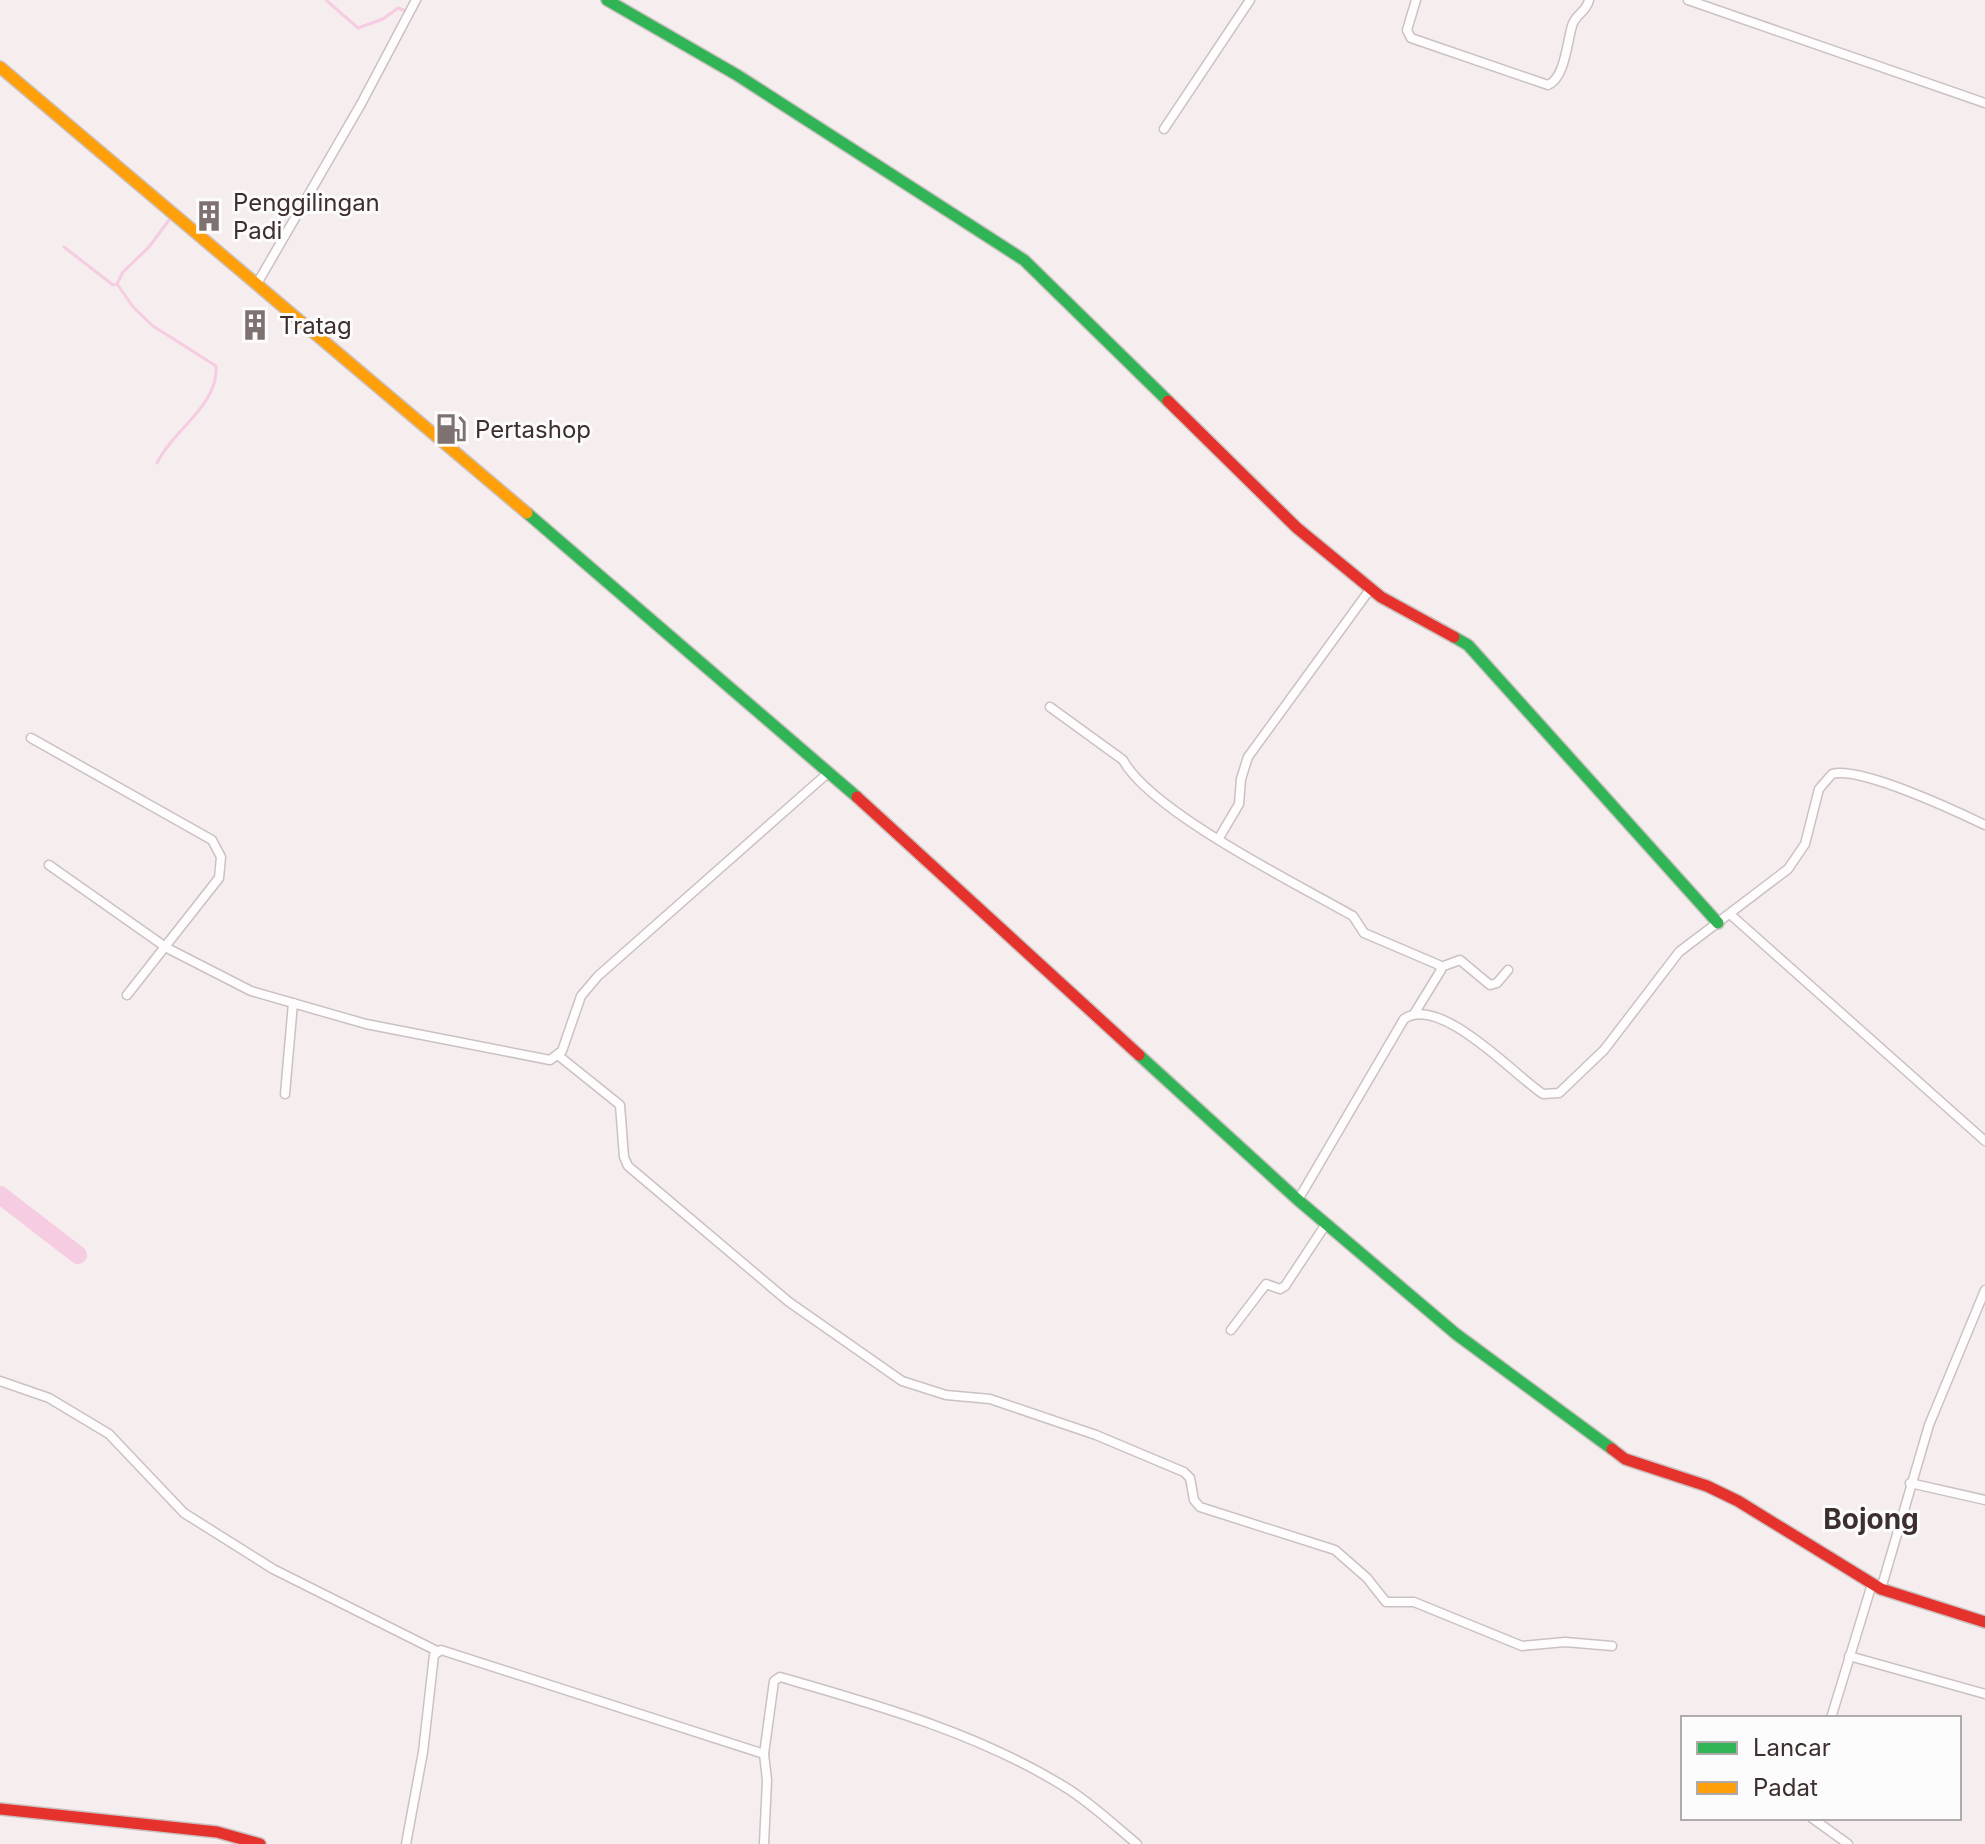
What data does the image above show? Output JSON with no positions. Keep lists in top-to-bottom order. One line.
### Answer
{"districts":["Bojong"],"places":{"building":["Penggilingan Padi","Tratag"],"fuel station":["Pertashop"]},"legend":["Lancar","Padat"]}
